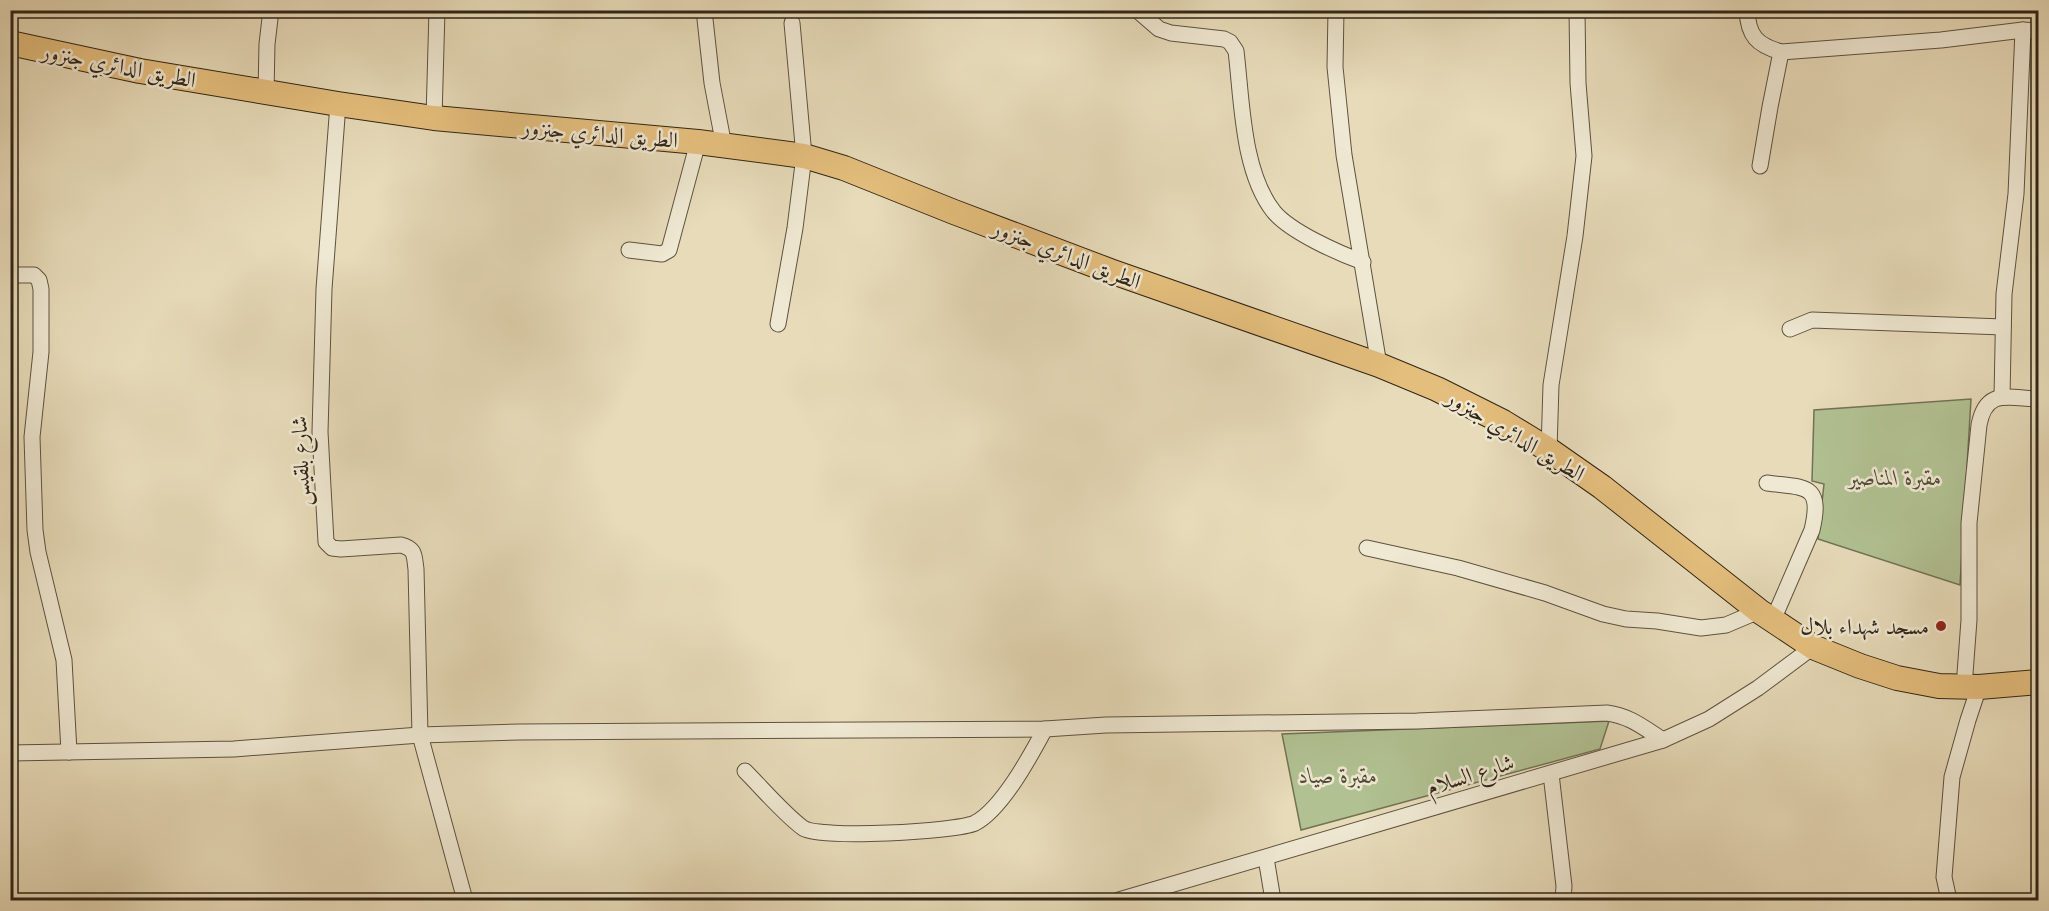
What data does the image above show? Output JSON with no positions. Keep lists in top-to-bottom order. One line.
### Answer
{"streets":{"main road":["الطريق الدائري جنزور"],"street":["شارع بلقيس","شارع السلام"]},"crossings":[["الطريق الدائري جنزور","شارع بلقيس"],["الطريق الدائري جنزور","شارع السلام"]],"parks":["مقبرة المناصير","مقبرة صياد"],"places":["مسجد شهداء بلال"]}
